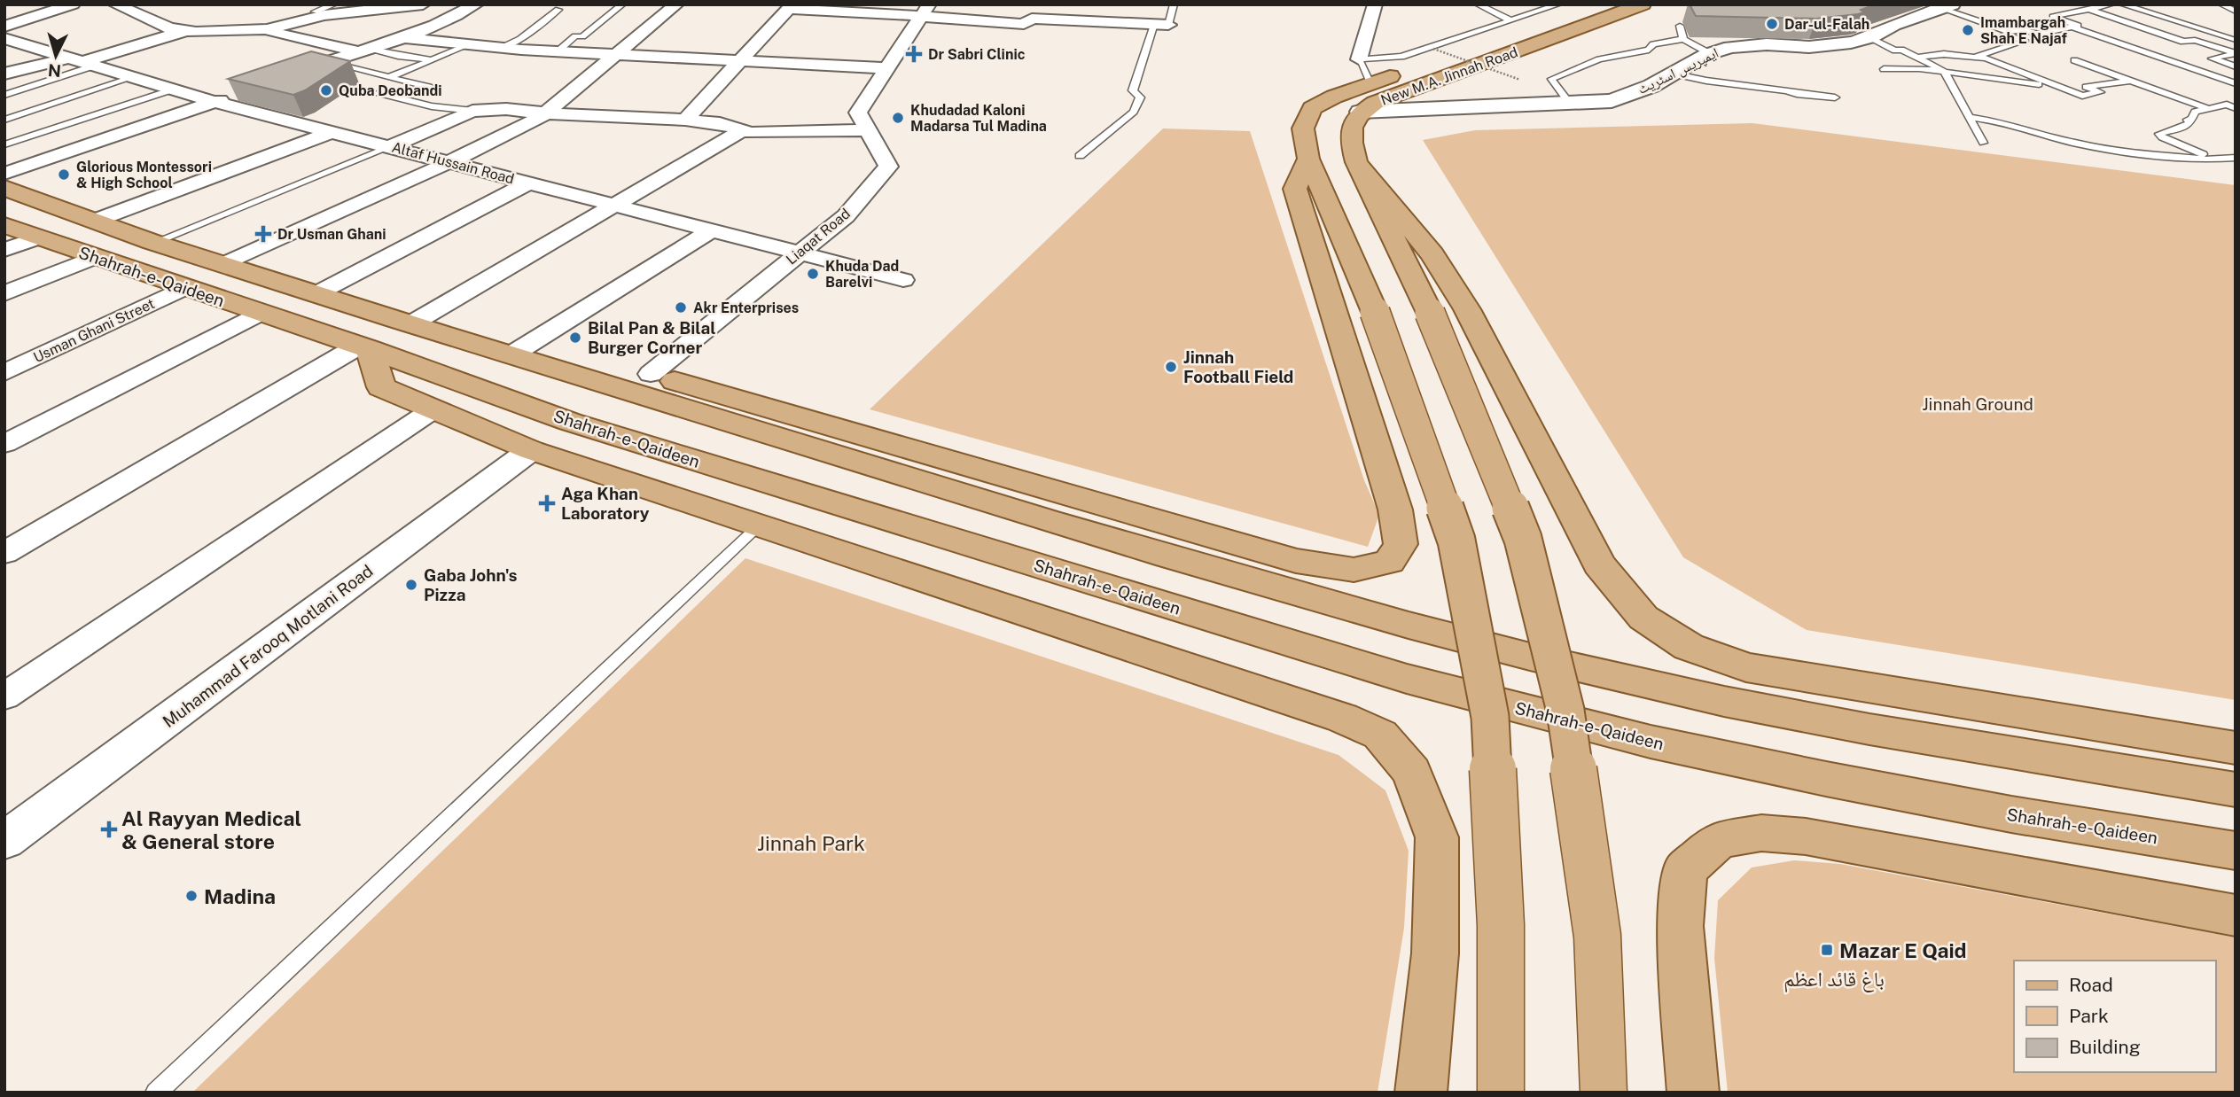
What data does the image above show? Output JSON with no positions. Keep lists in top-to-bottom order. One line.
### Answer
{"streets":{"main road":["New M.A. Jinnah Road","Shahrah-e-Qaideen"],"street":["ایمپریس اسٹریٹ","Altaf Hussain Road","Liaqat Road","Usman Ghani Street","Muhammad Farooq Motlani Road"]},"crossings":[["ایمپریس اسٹریٹ","New M.A. Jinnah Road"],["Altaf Hussain Road","Liaqat Road"],["Shahrah-e-Qaideen","Usman Ghani Street"]],"parks":["Jinnah Ground","Jinnah Park","باغ قائد اعظم"],"places":{"other":["Dar-ul-Falah","Imambargah Shah E Najaf","Quba Deobandi","Khudadad Kaloni Madarsa Tul Madina","Glorious Montessori & High School","Khuda Dad Barelvi","Akr Enterprises","Bilal Pan & Bilal Burger Corner","Jinnah Football Field","Gaba John's Pizza","Madina"],"health":["Dr Sabri Clinic","Dr Usman Ghani","Aga Khan Laboratory","Al Rayyan Medical & General store"],"transit":["Mazar E Qaid"]},"legend":["Road","Park","Building"],"north":"bottom"}
